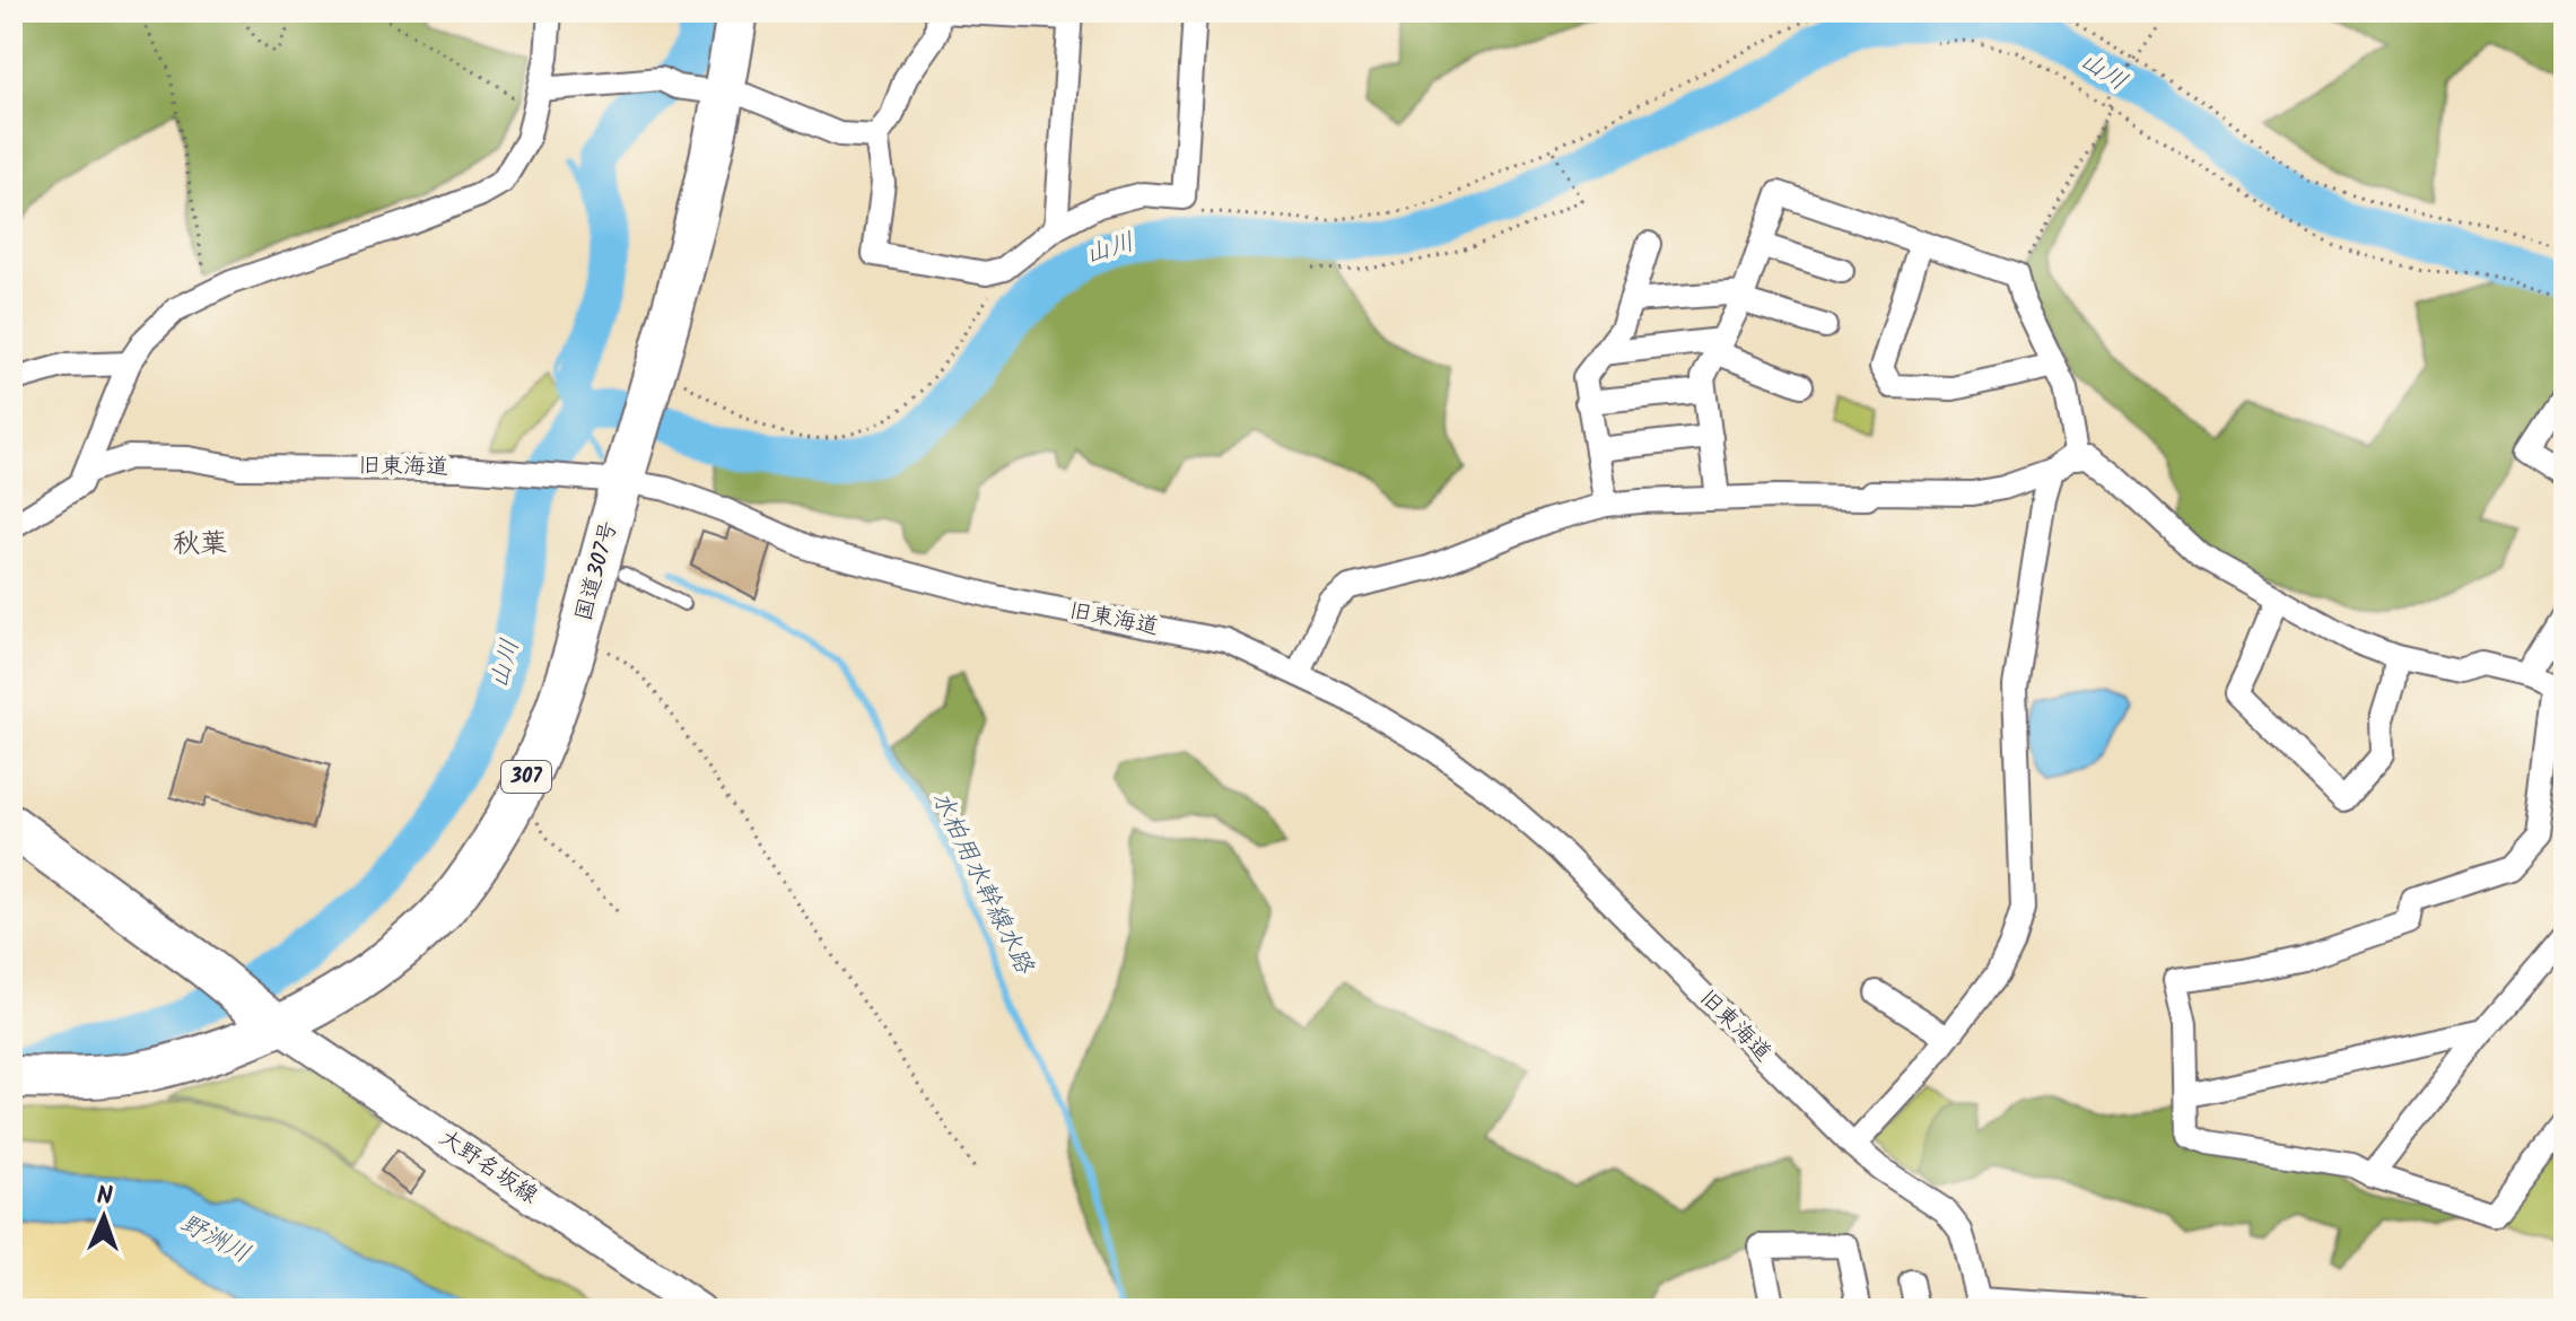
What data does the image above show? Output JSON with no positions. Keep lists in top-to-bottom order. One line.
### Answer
{"streets":{"highway":["国道307号","307"],"main road":["大野名坂線"],"street":["旧東海道"]},"crossings":[["旧東海道","国道307号"],["国道307号","大野名坂線"]],"districts":["秋葉"],"water":["山川","水柏用水幹線水路","野洲川"],"north":"top"}
